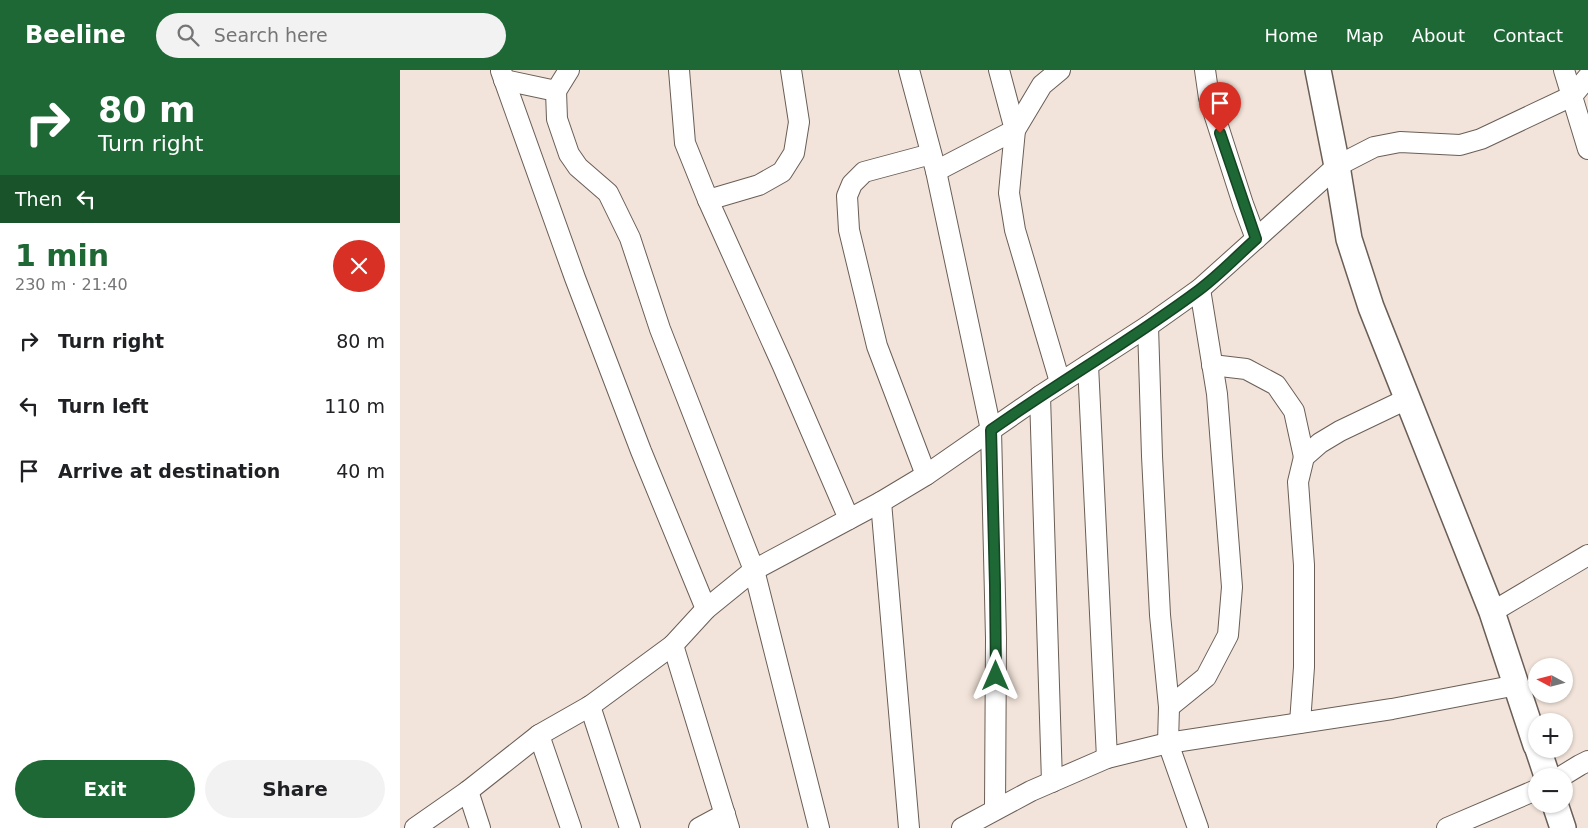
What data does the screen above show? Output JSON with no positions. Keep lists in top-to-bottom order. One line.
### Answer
{"north":"left","page":{"header":"Beeline","search":"Search here","nav":["Home","Map","About","Contact"],"turn":["80 m","Turn right"],"then":"Then","heading":["1 min","230 m · 21:40"],"list":[{"name":"Turn right","value":"80 m"},{"name":"Turn left","value":"110 m"},{"name":"Arrive at destination","value":"40 m"}],"map_buttons":["+","−"],"buttons":["Exit","Share"]}}
